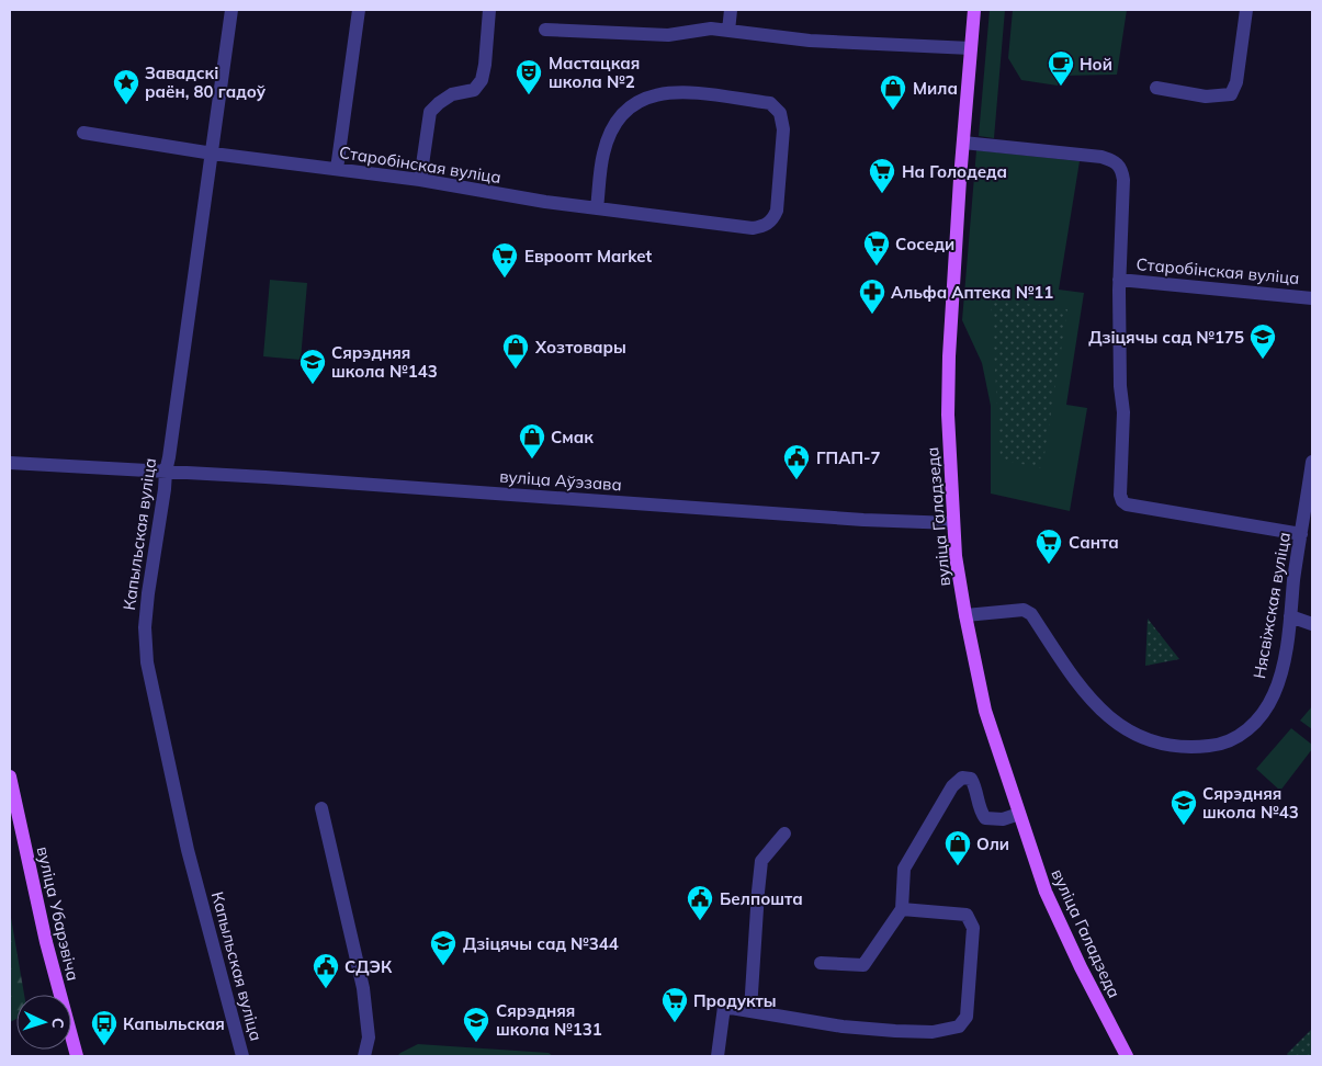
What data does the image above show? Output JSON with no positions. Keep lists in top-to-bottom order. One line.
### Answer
{"streets":{"main road":["вуліца Галадзеда","вуліца Убарэвіча"],"street":["Старобінская вуліца","вуліца Аўэзава","Капыльская вуліца","Нясвіжская вуліца"]},"crossings":[["Старобінская вуліца","Капыльская вуліца"],["вуліца Аўэзава","вуліца Галадзеда"],["вуліца Аўэзава","Капыльская вуліца"],["вуліца Галадзеда","Нясвіжская вуліца"]],"places":{"cafe":["Ной"],"theatre":["Мастацкая школа №2"],"place":["Завадскі раён, 80 гадоў"],"shop":["Мила","Хозтовары","Смак","Оли"],"supermarket":["На Голодеда","Соседи","Евроопт Market","Санта","Продукты"],"pharmacy":["Альфа Аптека №11"],"school or university":["Дзіцячы сад №175","Сярэдняя школа №143","Сярэдняя школа №43","Дзіцячы сад №344","Сярэдняя школа №131"],"public building":["ГПАП-7","Белпошта","СДЭК"],"bus stop":["Капыльская"]},"north":"right"}
